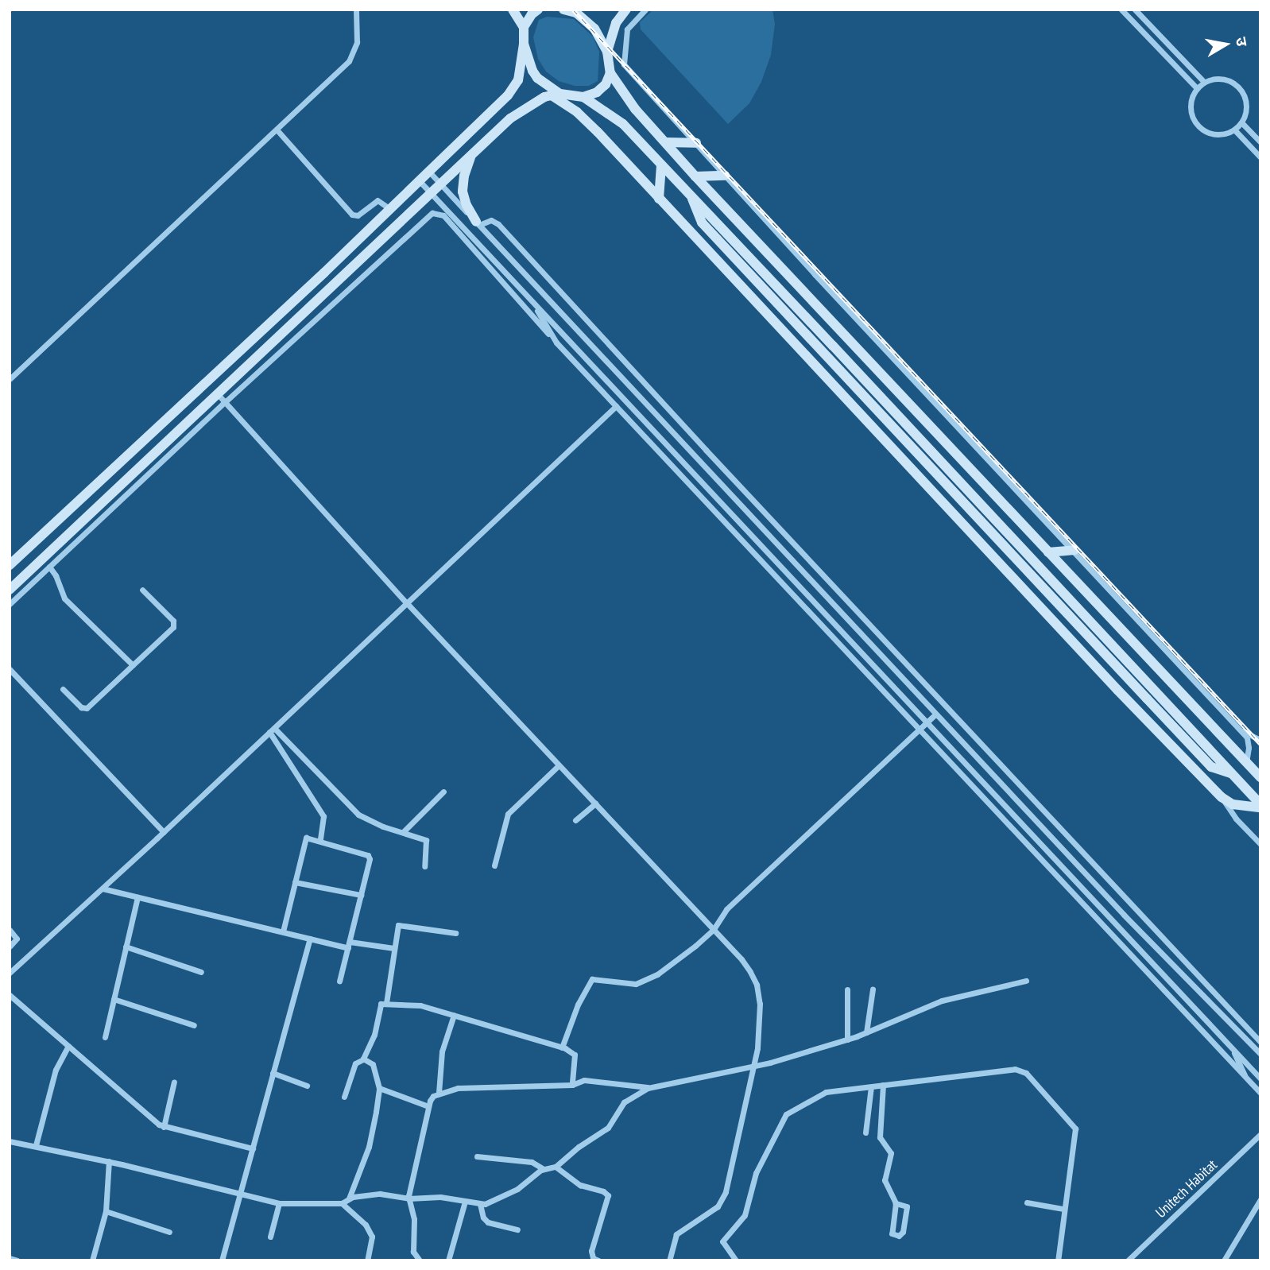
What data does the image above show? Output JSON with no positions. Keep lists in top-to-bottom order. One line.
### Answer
{"streets":{"street":["Unitech Habitat"]},"north":"right"}
